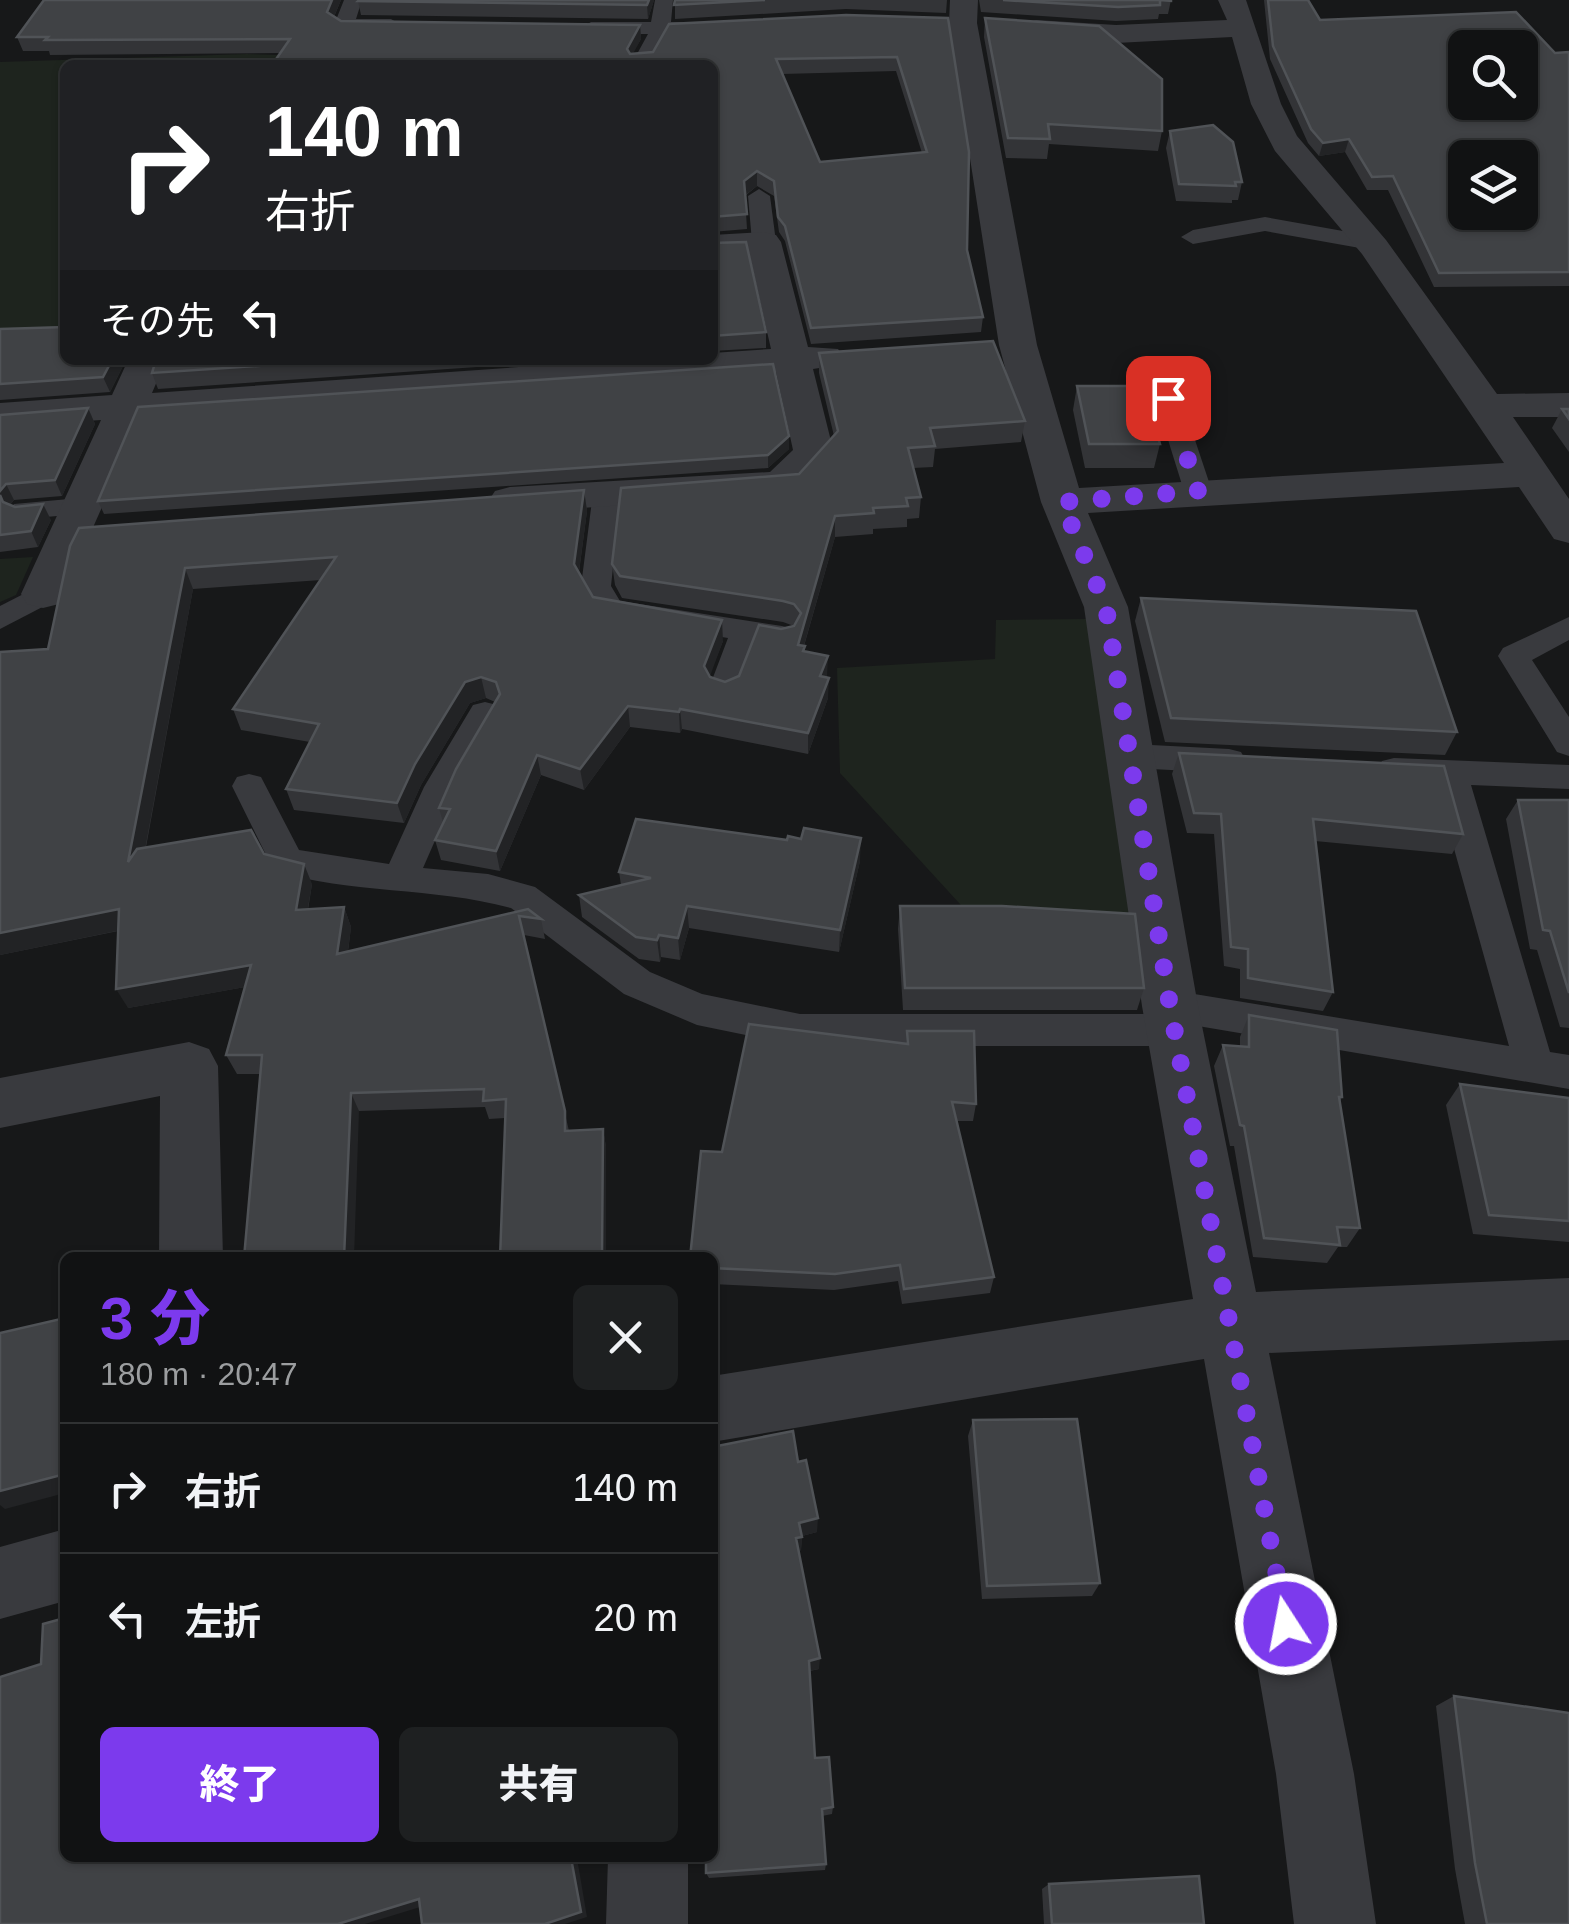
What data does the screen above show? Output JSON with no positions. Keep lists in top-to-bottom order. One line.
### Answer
{"page":{"turn":["140 m","右折"],"then":"その先","heading":["3 分","180 m · 20:47"],"list":[{"name":"右折","value":"140 m"},{"name":"左折","value":"20 m"}],"buttons":["終了","共有"]}}
